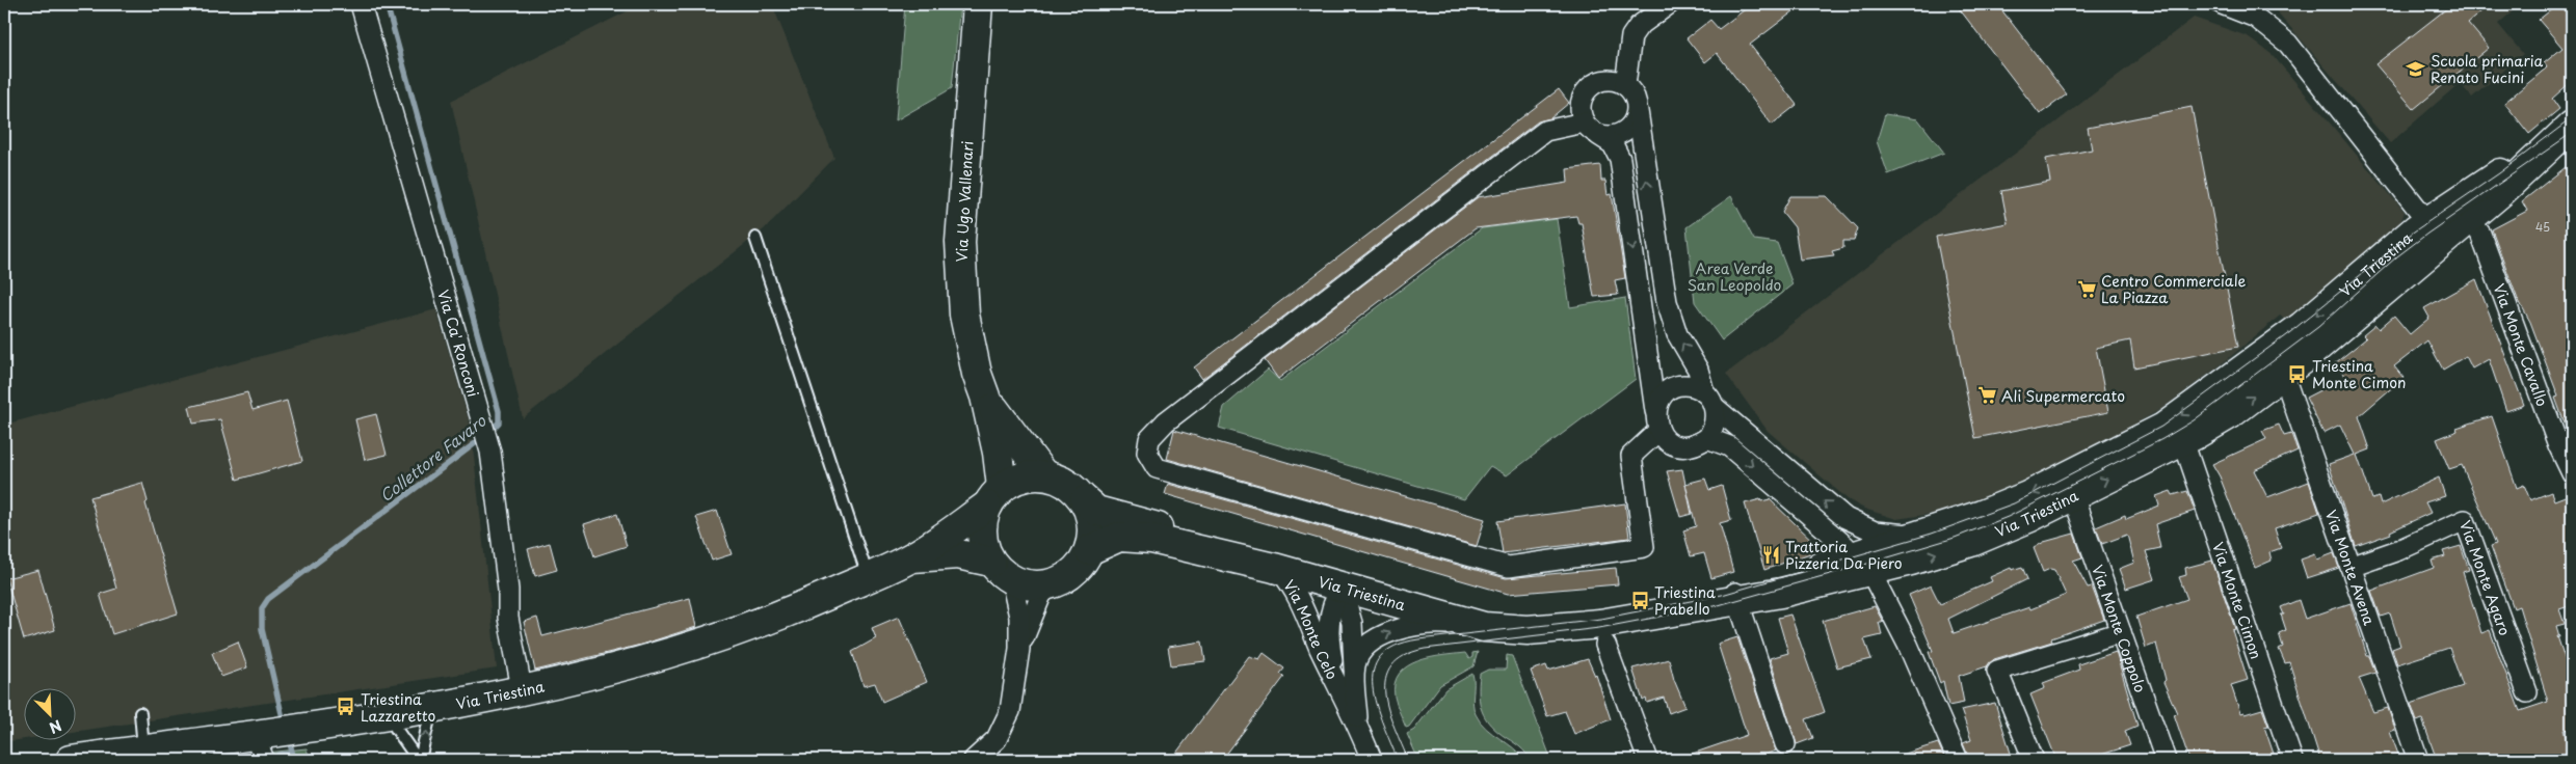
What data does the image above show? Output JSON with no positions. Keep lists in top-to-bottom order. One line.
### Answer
{"streets":{"street":["Via Ugo Vallenari","Via Triestina","Via Ca' Ronconi","Via Monte Cavallo","Via Monte Avena","Via Monte Agaro","Via Monte Cimon","Via Monte Coppolo","Via Monte Celo"]},"crossings":[["Via Ugo Vallenari","Via Triestina"],["Via Triestina","Via Ca' Ronconi"],["Via Triestina","Via Monte Cavallo"],["Via Triestina","Via Monte Avena"],["Via Triestina","Via Monte Cimon"],["Via Triestina","Via Monte Coppolo"],["Via Triestina","Via Monte Celo"],["Via Monte Avena","Via Monte Agaro"]],"water":["Collettore Favaro"],"parks":["Area Verde San Leopoldo"],"places":{"school or university":["Scuola primaria Renato Fucini"],"supermarket":["Centro Commerciale La Piazza","Ali Supermercato"],"bus stop":["Triestina Monte Cimon","Triestina Prabello","Triestina Lazzaretto"],"restaurant":["Trattoria Pizzeria Da Piero"]},"house_numbers":["45"],"north":"bottom right"}
